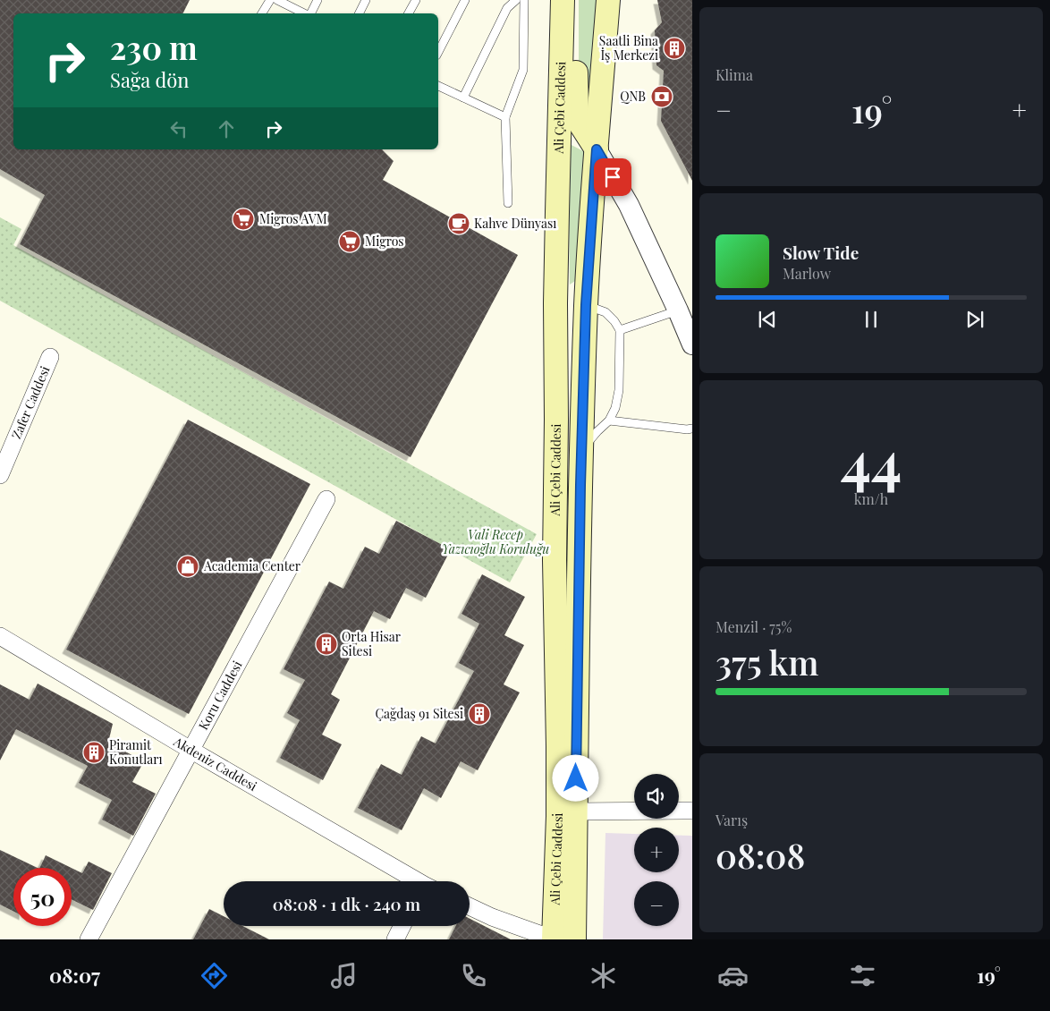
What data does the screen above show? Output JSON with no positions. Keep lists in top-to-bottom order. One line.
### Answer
{"streets":{"main road":["Ali Çebi Caddesi"],"street":["Zafer Caddesi","Koru Caddesi","Akdeniz Caddesi"]},"crossings":[["Koru Caddesi","Akdeniz Caddesi"]],"parks":["Vali Recep Yazıcıoğlu Koruluğu"],"places":{"building":["Saatli Bina İş Merkezi","Orta Hisar Sitesi","Çağdaş 91 Sitesi","Piramit Konutları"],"bank":["QNB"],"supermarket":["Migros AVM","Migros"],"cafe":["Kahve Dünyası"],"shop":["Academia Center"]},"page":{"tile":["Klima",["44","km/h"],["Menzil · 75%","375 km"],["Varış","08:08"]],"turn":["230 m","Sağa dön"],"heat":["−","19°","+"],"song":["Slow Tide","Marlow"],"map_buttons":["+","−"],"limit":"50","trip":"08:08 · 1 dk · 240 m","tabs":["08:07","19°"]}}
